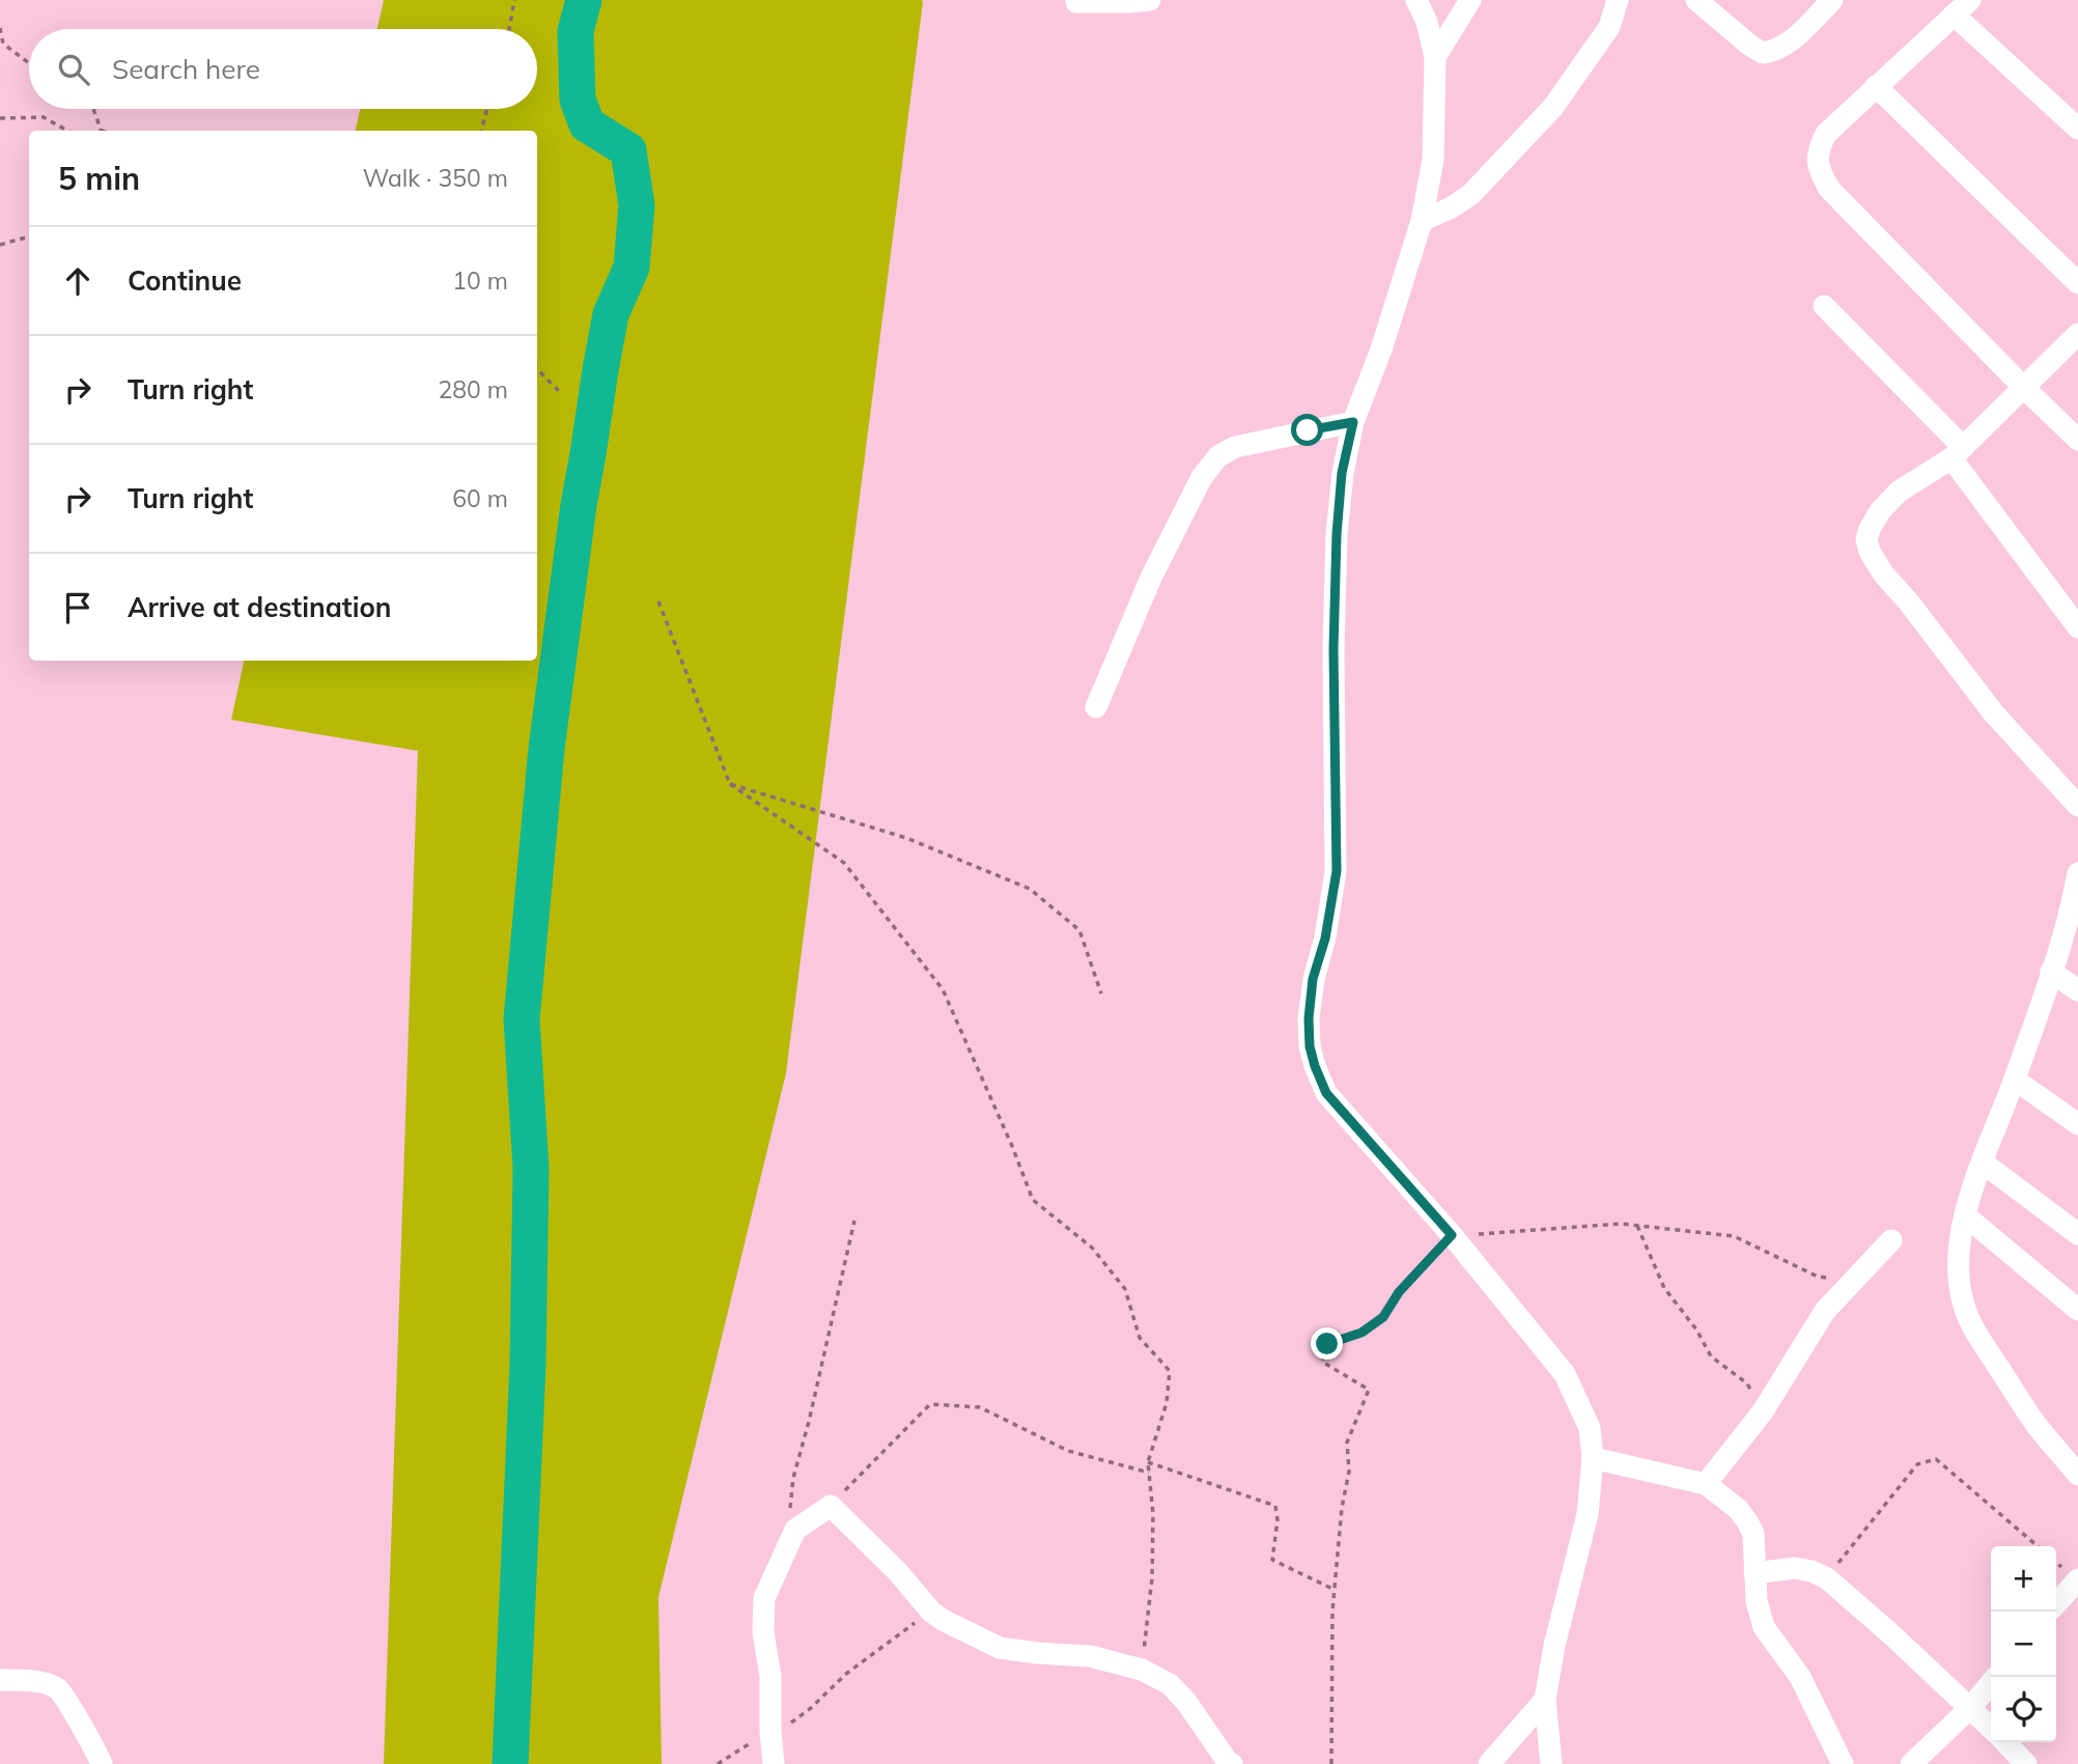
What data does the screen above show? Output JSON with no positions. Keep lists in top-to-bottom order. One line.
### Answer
{"page":{"search":"Search here","heading":["5 min","Walk · 350 m"],"list":[["Continue","10 m"],["Turn right","280 m"],["Turn right","60 m"],"Arrive at destination"],"map_buttons":["+","−"]}}
